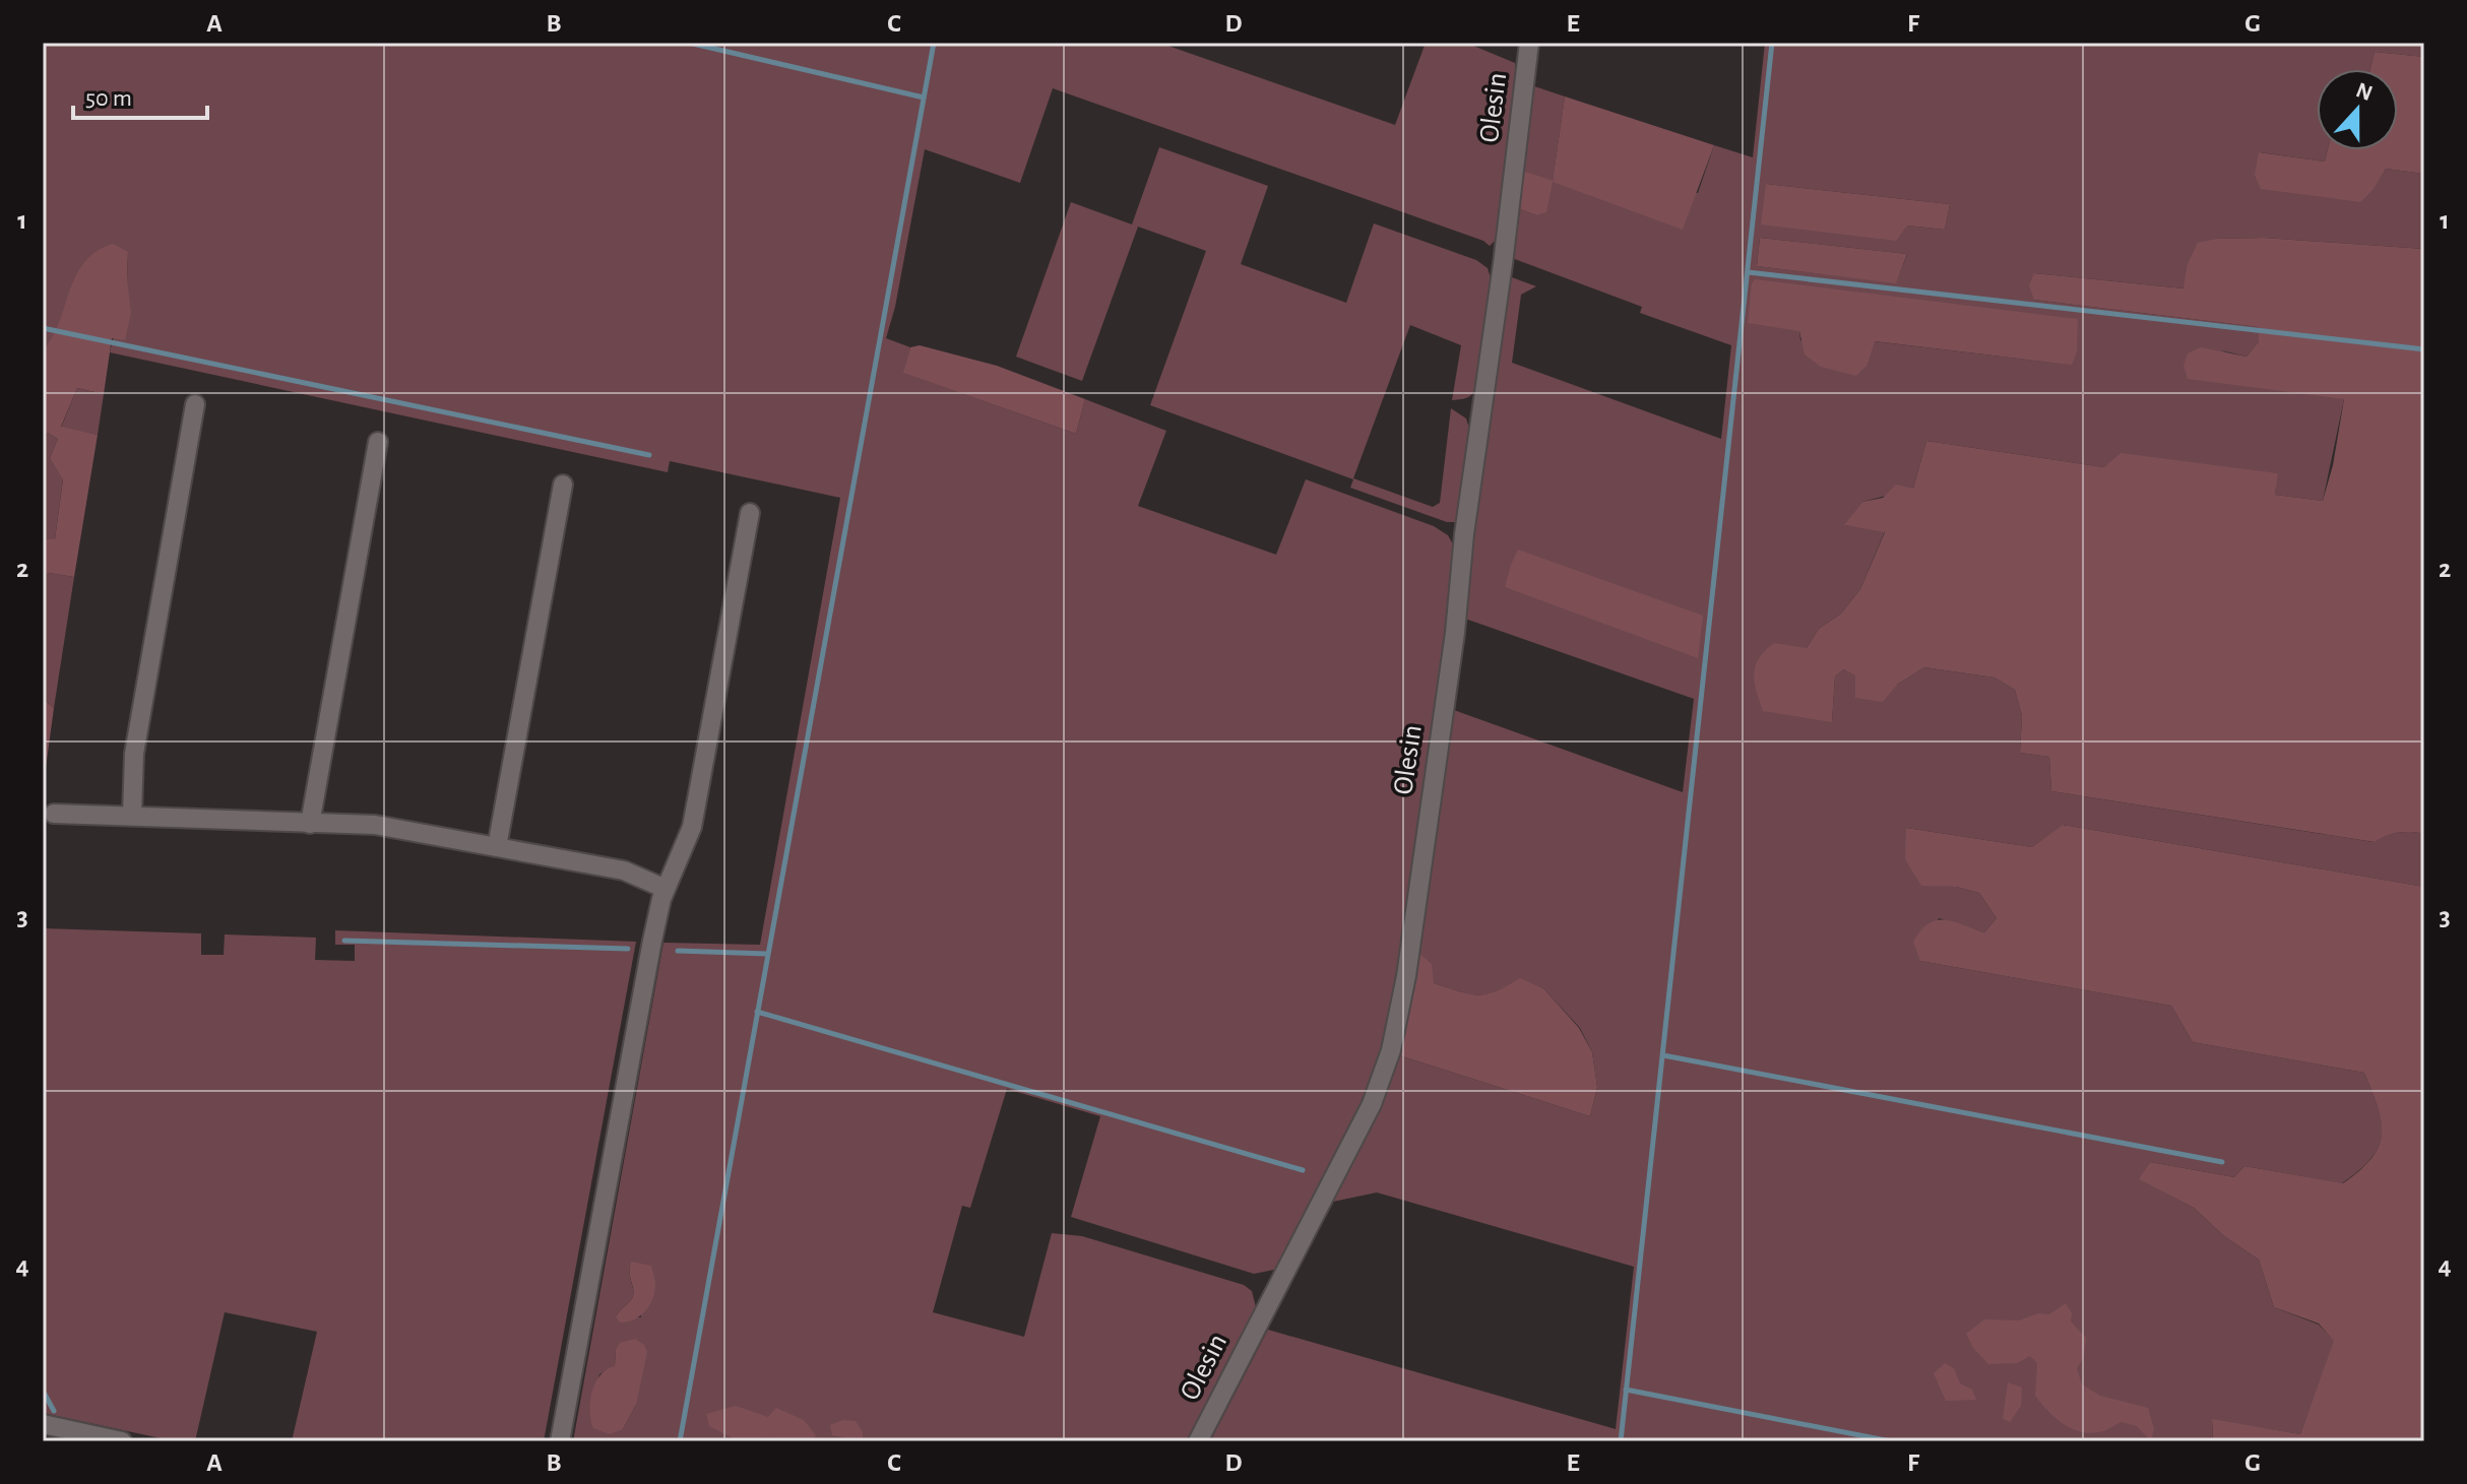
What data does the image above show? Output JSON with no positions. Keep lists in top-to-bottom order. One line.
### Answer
{"streets":{"street":["Olesin"]},"scale_bar":"50 m","north":"top","grid":{"columns":["A","B","C","D","E","F","G"],"rows":["1","2","3","4"]}}
